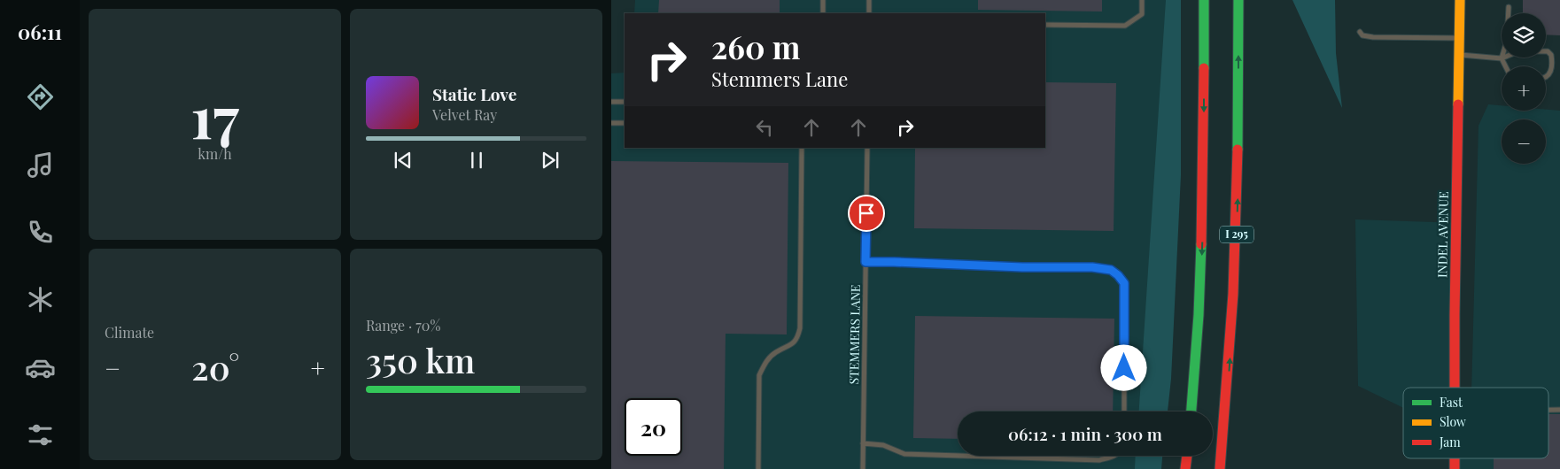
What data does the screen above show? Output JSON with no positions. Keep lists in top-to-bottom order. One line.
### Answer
{"streets":{"main road":["I 295","INDEL AVENUE"],"lane":["STEMMERS LANE"]},"legend":["Fast","Slow","Jam"],"page":{"tabs":"06:11","tile":[["17","km/h"],"Climate",["Range · 70%","350 km"]],"map_buttons":["+","−"],"turn":["260 m","Stemmers Lane"],"song":["Static Love","Velvet Ray"],"heat":["−","20°","+"],"limit":"20","trip":"06:12 · 1 min · 300 m"}}
